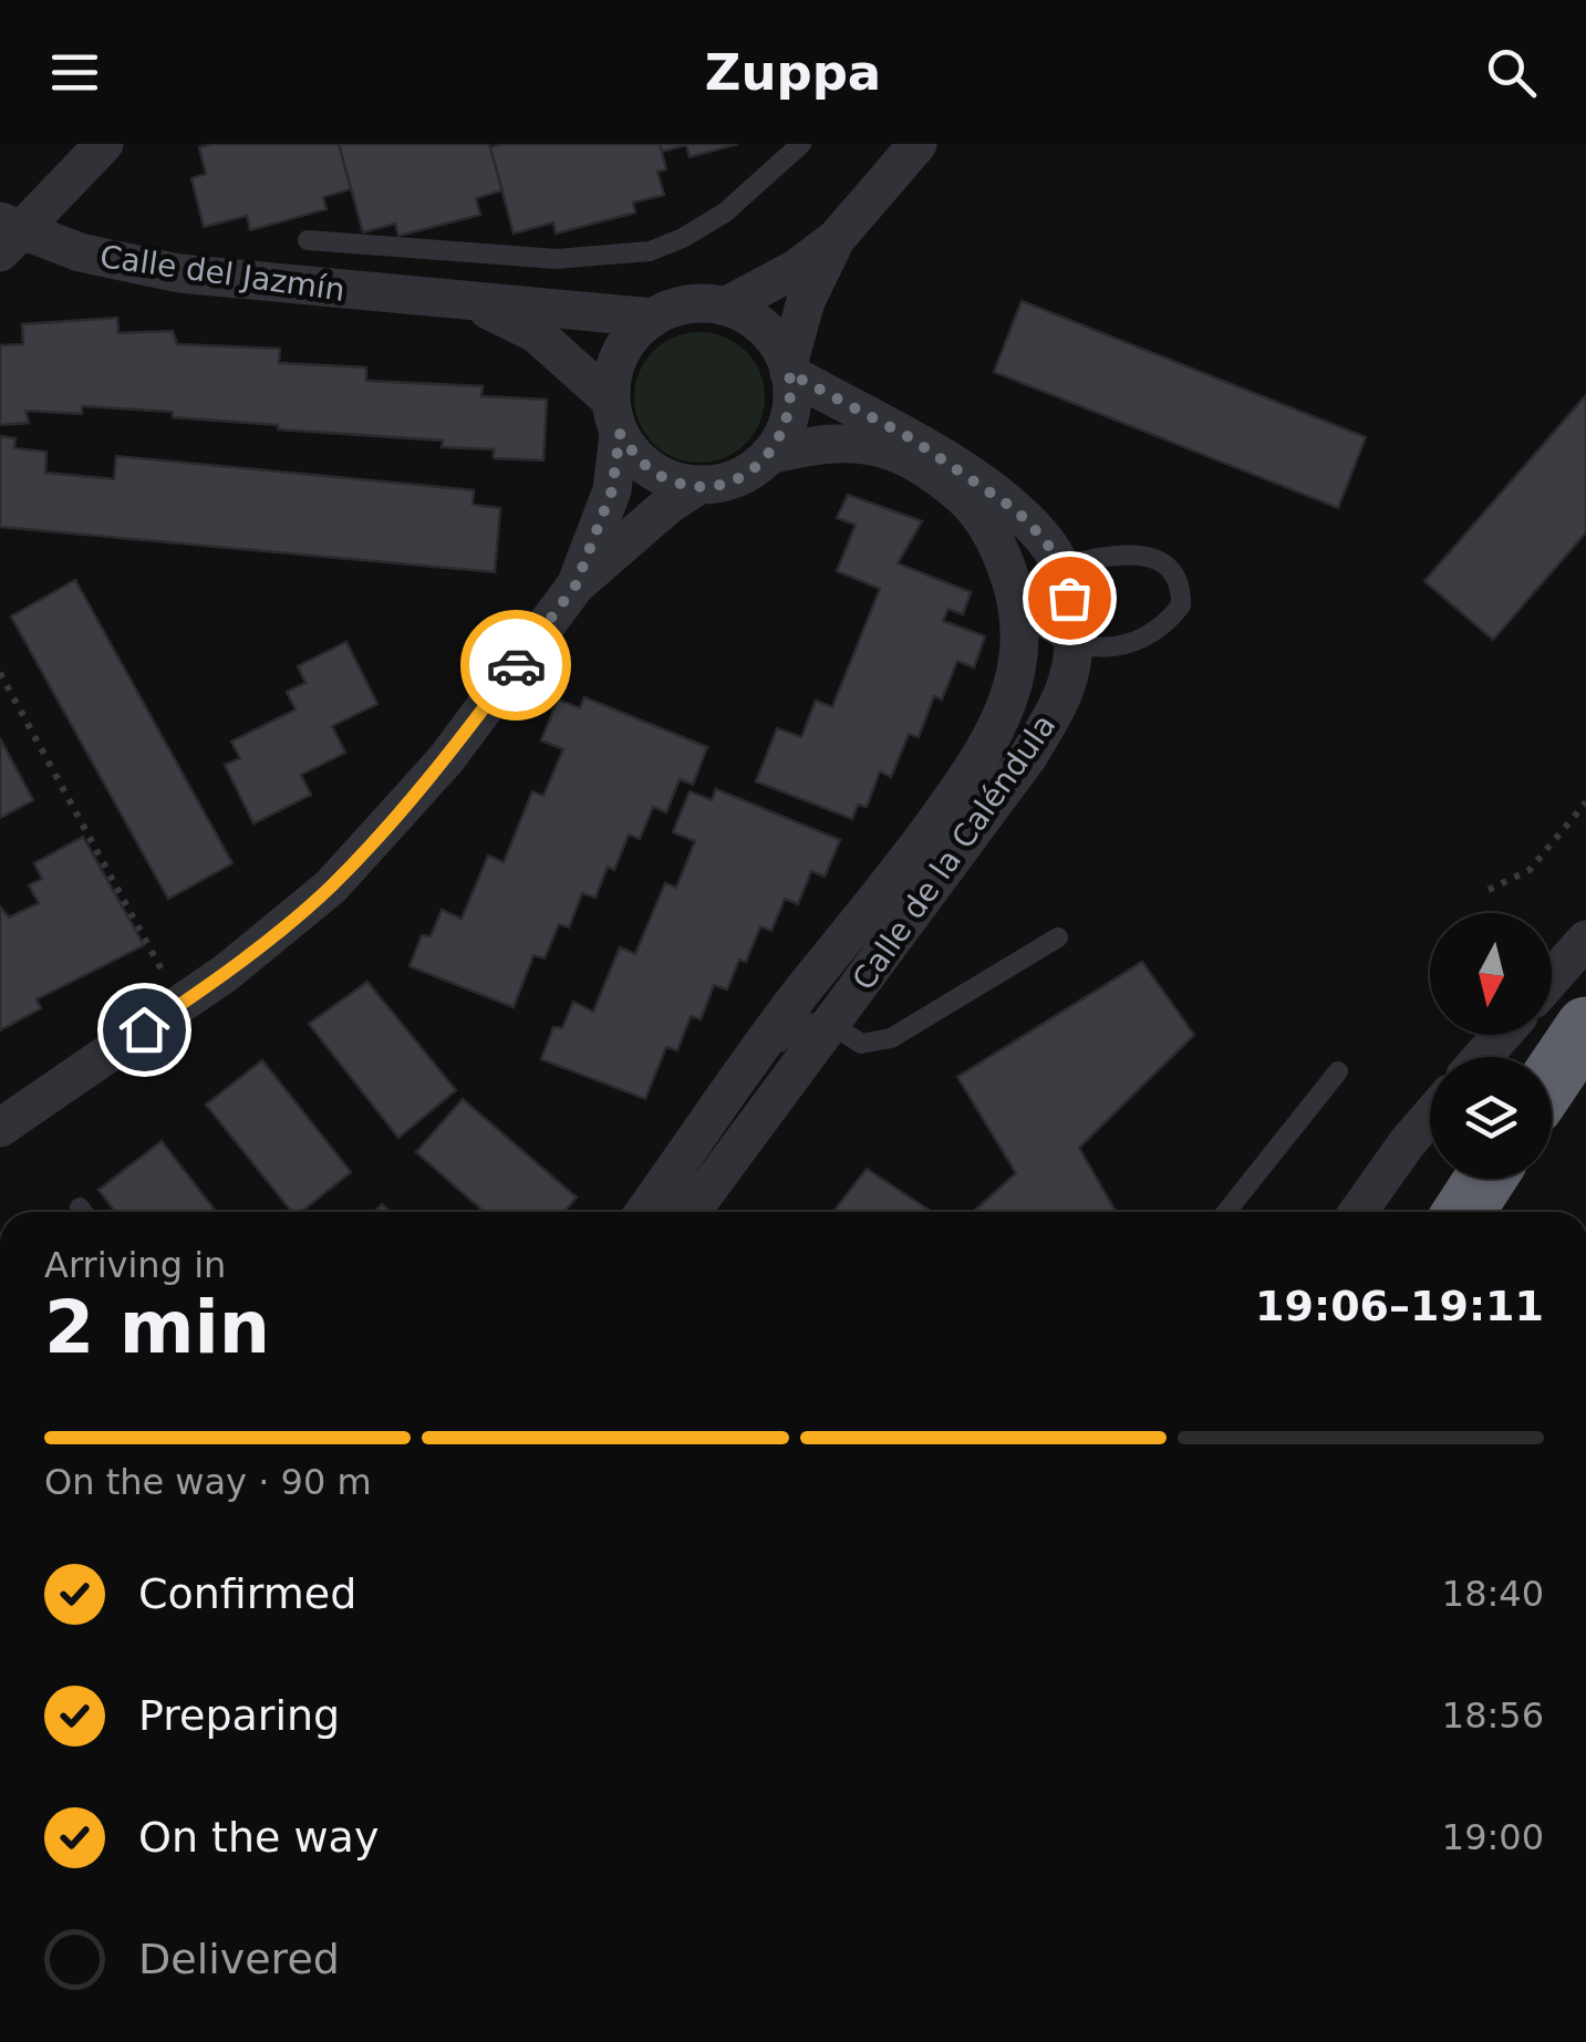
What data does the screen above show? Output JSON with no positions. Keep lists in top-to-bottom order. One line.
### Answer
{"streets":{"street":["Calle del Jazmín","Calle de la Caléndula"]},"crossings":[["Calle del Jazmín","Calle de la Caléndula"]],"north":"bottom","page":{"header":"Zuppa","heading":["2 min","Arriving in","19:06–19:11"],"bar":"On the way · 90 m","list":[["Confirmed","18:40"],["Preparing","18:56"],["On the way","19:00"],"Delivered"]}}
